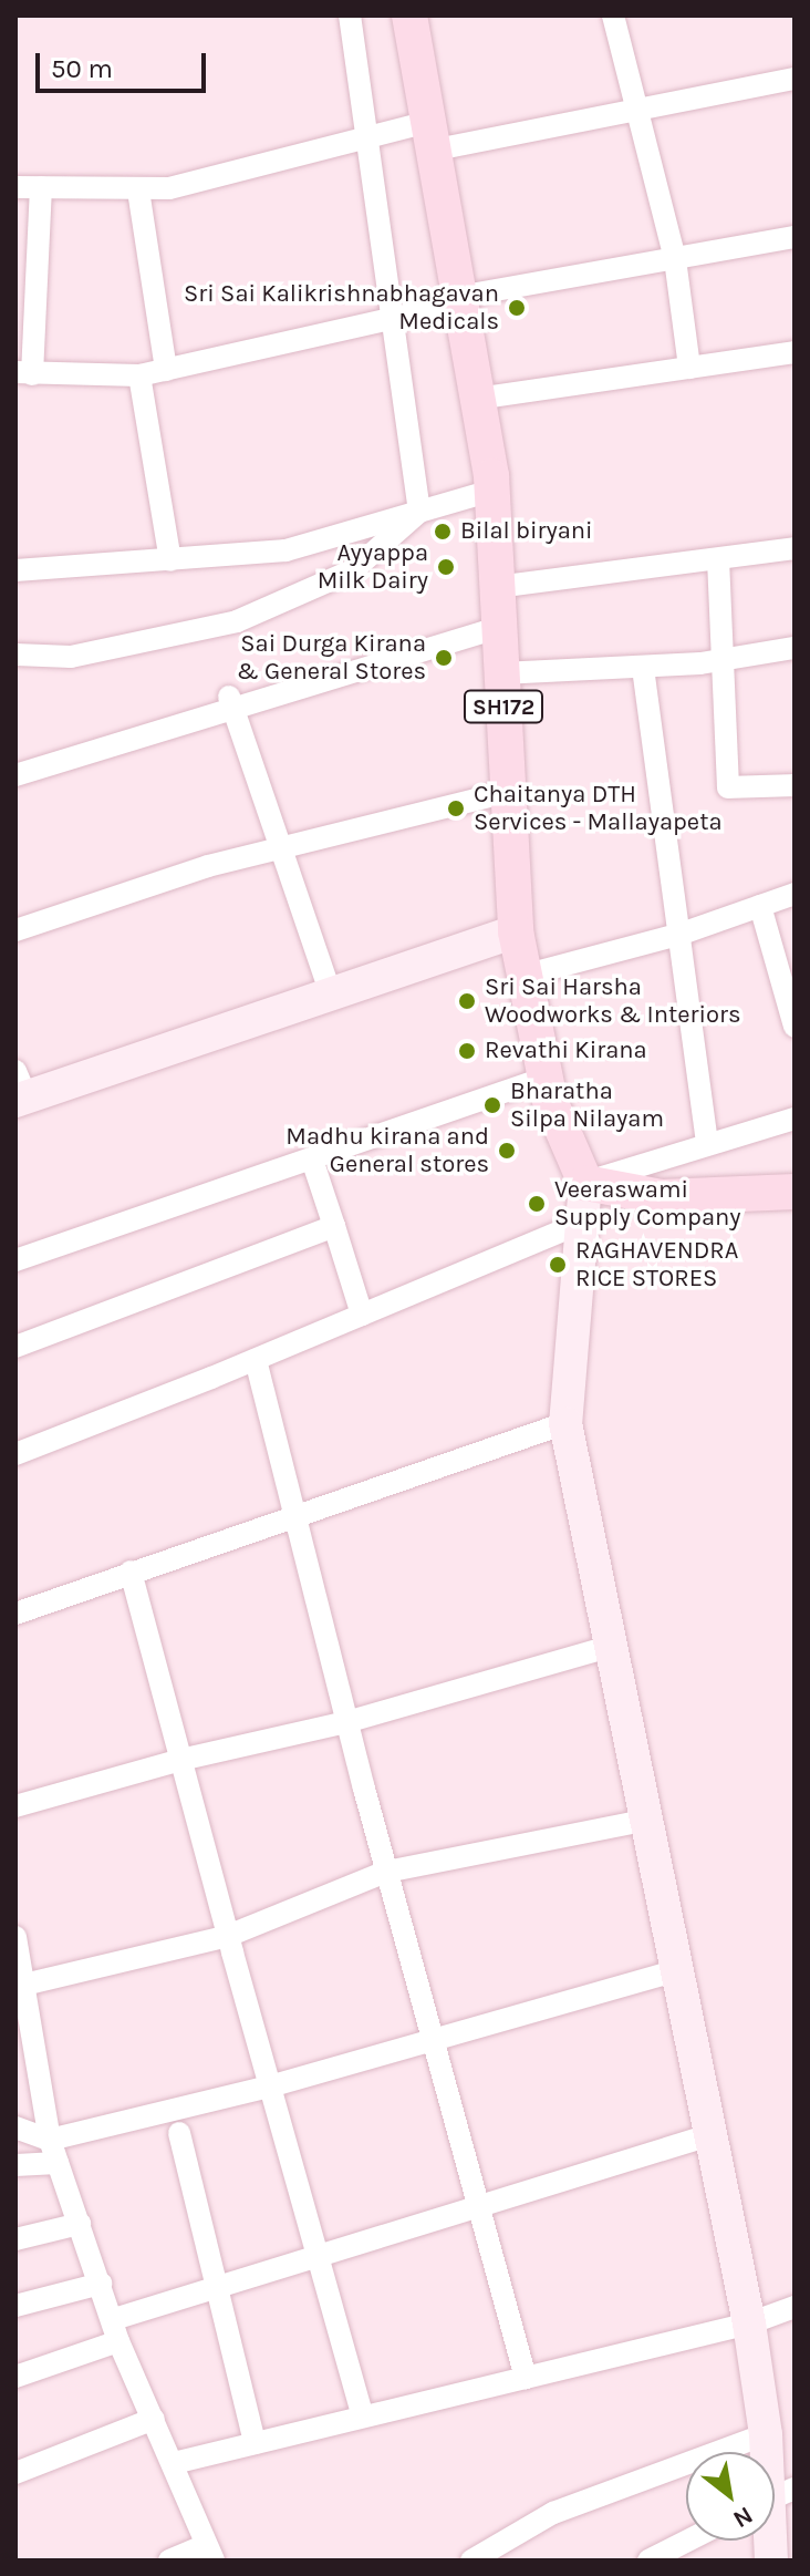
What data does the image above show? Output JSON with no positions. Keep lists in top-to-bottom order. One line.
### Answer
{"streets":{"main road":["SH172"]},"places":["Sri Sai Kalikrishnabhagavan Medicals","Bilal biryani","Ayyappa Milk Dairy","Sai Durga Kirana & General Stores","Chaitanya DTH Services - Mallayapeta","Sri Sai Harsha Woodworks & Interiors","Revathi Kirana","Bharatha Silpa Nilayam","Madhu kirana and General stores","Veeraswami Supply Company","RAGHAVENDRA RICE STORES"],"scale_bar":"50 m","north":"bottom right"}
